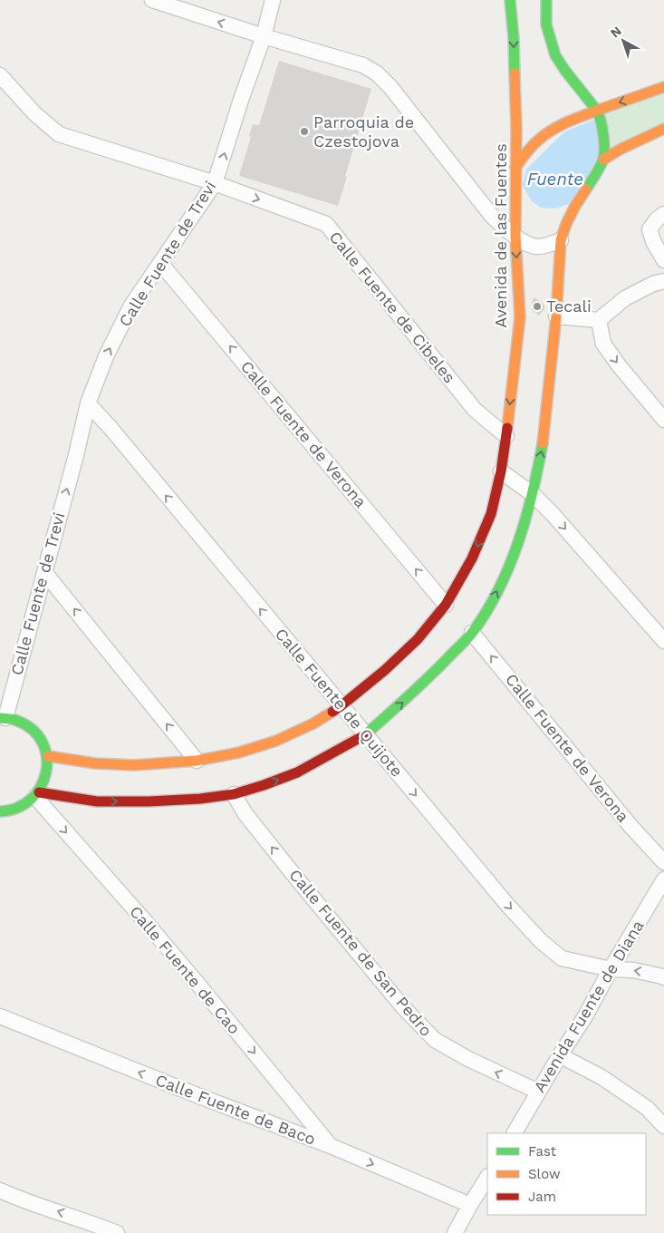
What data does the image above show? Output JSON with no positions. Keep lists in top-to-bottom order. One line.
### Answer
{"streets":{"main road":["Avenida de las Fuentes"],"street":["Calle Fuente de Trevi","Calle Fuente de Cibeles","Calle Fuente de Verona","Calle Fuente de Quijote","Calle Fuente de San Pedro","Calle Fuente de Cao","Avenida Fuente de Diana","Calle Fuente de Baco"]},"crossings":[["Avenida de las Fuentes","Calle Fuente de Cibeles"],["Avenida de las Fuentes","Calle Fuente de Verona"],["Avenida de las Fuentes","Calle Fuente de Quijote"],["Calle Fuente de Trevi","Calle Fuente de Cibeles"],["Calle Fuente de Trevi","Calle Fuente de Verona"],["Calle Fuente de Trevi","Calle Fuente de Quijote"],["Calle Fuente de Quijote","Avenida Fuente de Diana"],["Calle Fuente de San Pedro","Avenida Fuente de Diana"],["Calle Fuente de Cao","Calle Fuente de Baco"]],"one_way":["Calle Fuente de Trevi","Calle Fuente de Cibeles","Calle Fuente de Verona","Calle Fuente de San Pedro","Calle Fuente de Cao"],"water":["Fuente"],"places":["Parroquia de Czestojova","Tecali"],"legend":["Fast","Slow","Jam"],"north":"top left"}
